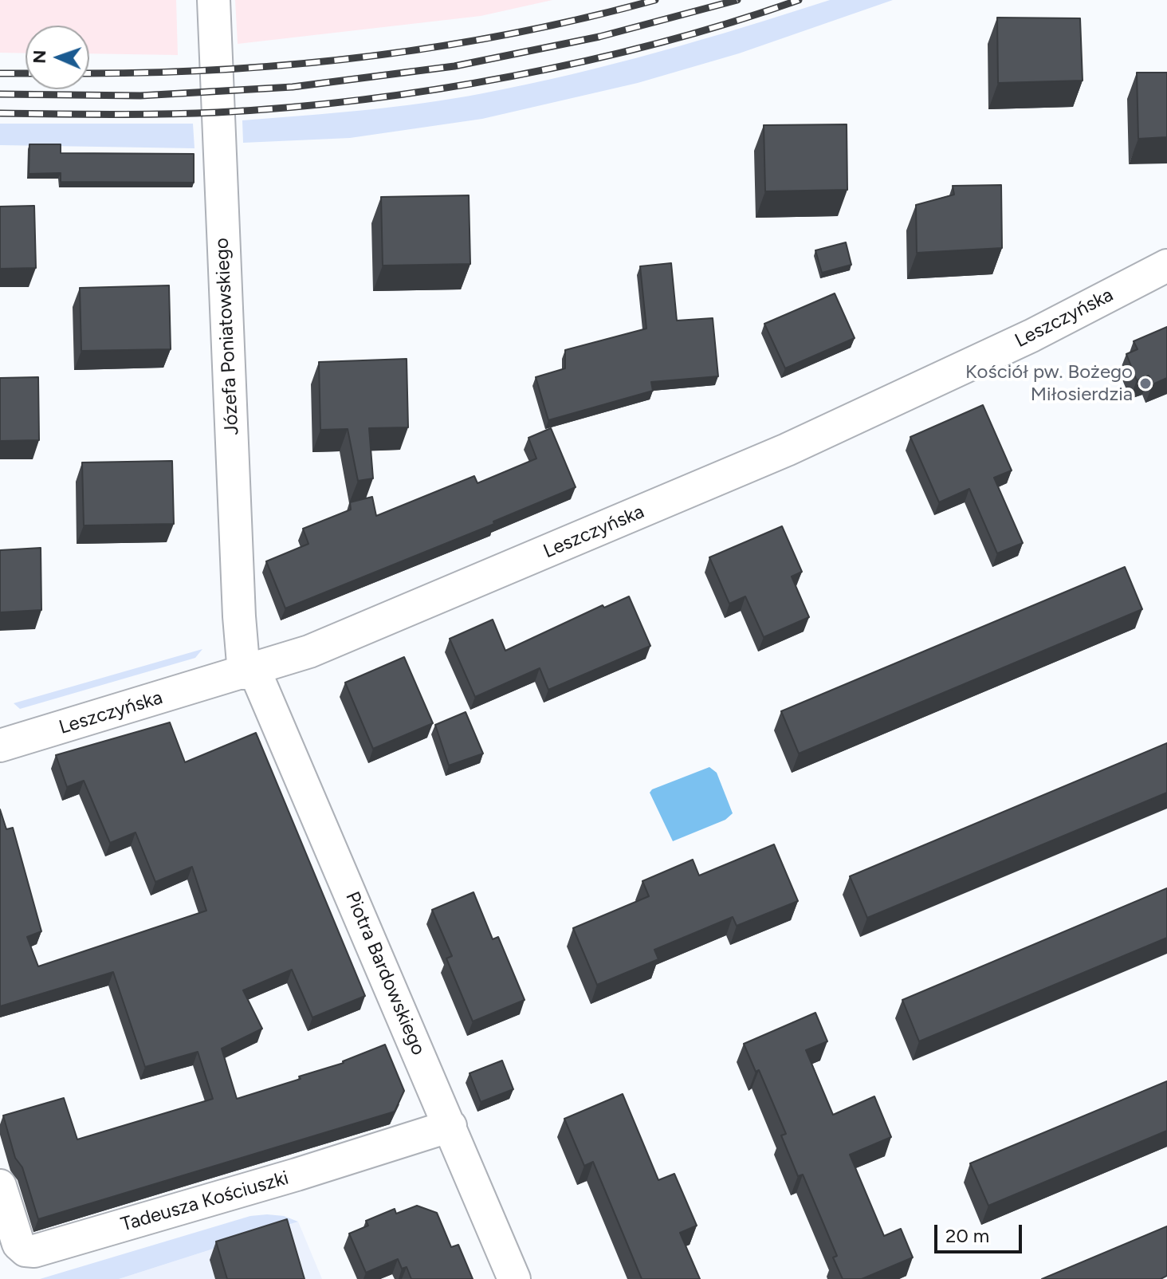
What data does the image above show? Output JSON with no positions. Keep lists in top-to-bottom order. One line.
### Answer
{"streets":{"street":["Leszczyńska","Józefa Poniatowskiego","Piotra Bardowskiego","Tadeusza Kościuszki"]},"crossings":[["Leszczyńska","Józefa Poniatowskiego"],["Leszczyńska","Piotra Bardowskiego"],["Józefa Poniatowskiego","Piotra Bardowskiego"],["Piotra Bardowskiego","Tadeusza Kościuszki"]],"places":["Kościół pw. Bożego Miłosierdzia"],"scale_bar":"20 m","north":"left"}
